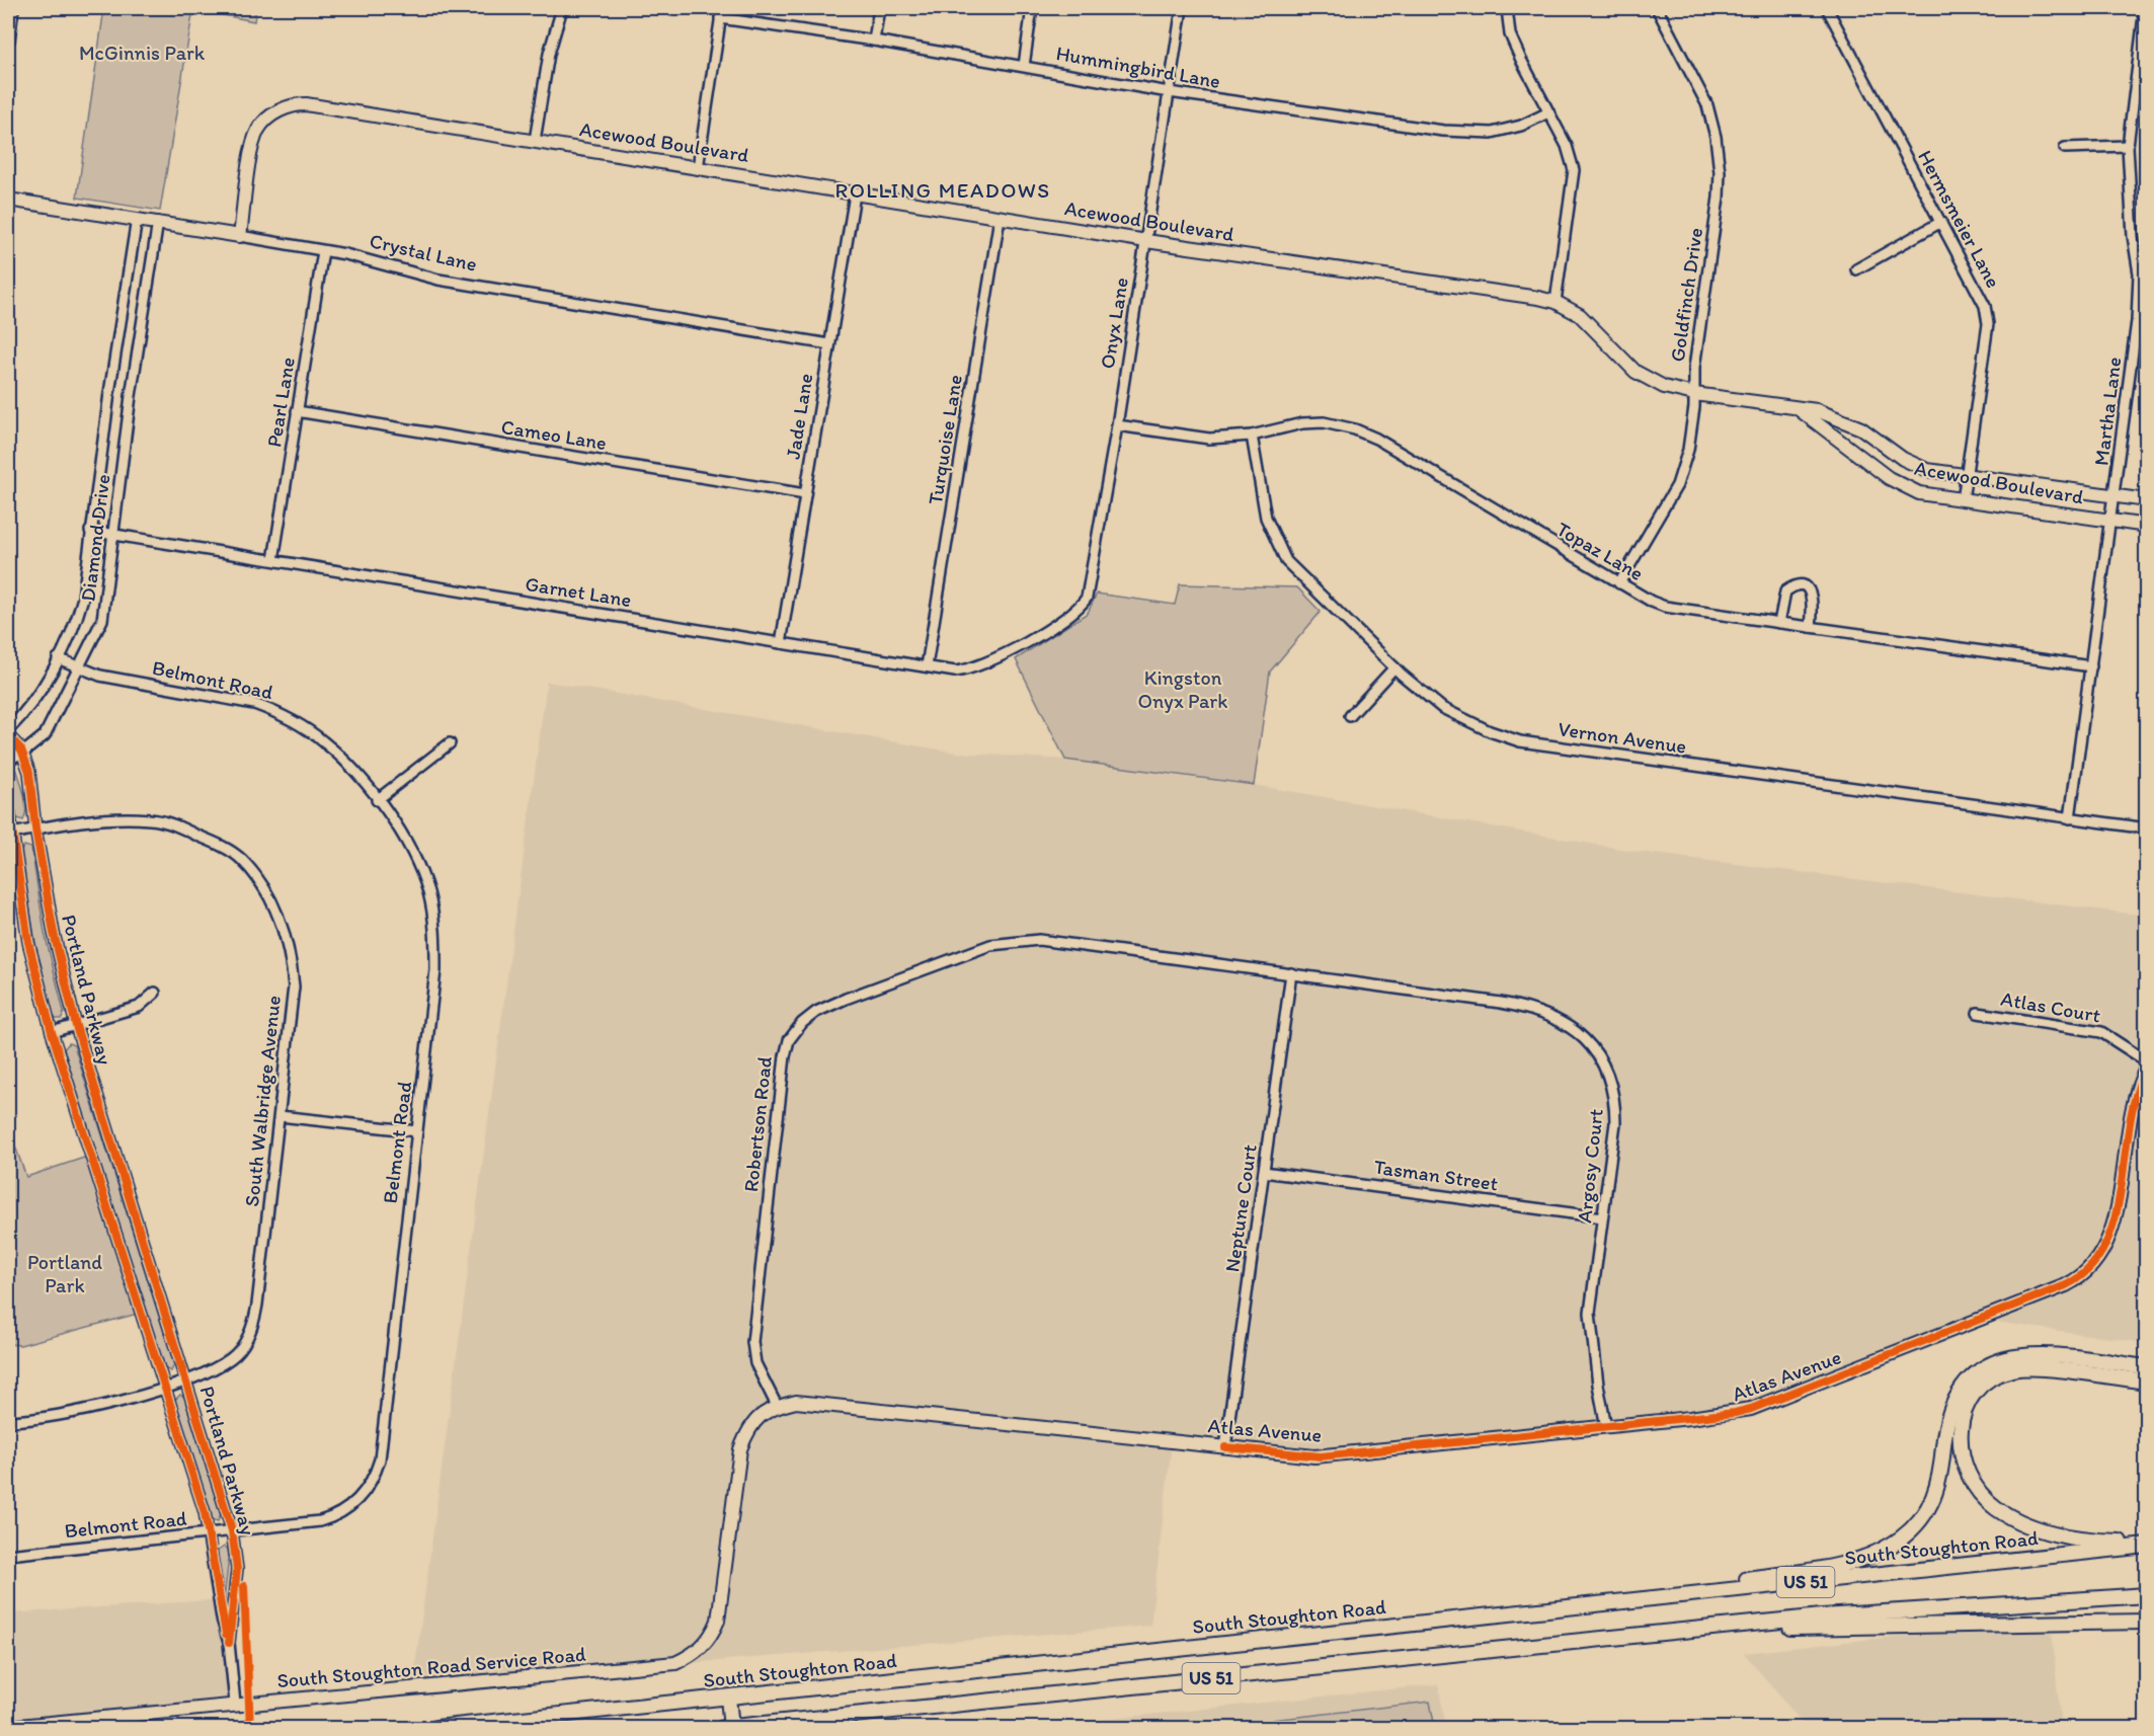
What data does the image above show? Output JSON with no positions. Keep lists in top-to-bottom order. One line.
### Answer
{"streets":{"main road":["South Stoughton Road","US 51"],"street":["Hummingbird Lane","Acewood Boulevard","Hermsmeier Lane","Crystal Lane","Goldfinch Drive","Onyx Lane","Pearl Lane","Martha Lane","Jade Lane","Cameo Lane","Turquoise Lane","Diamond Drive","Topaz Lane","Garnet Lane","Belmont Road","Vernon Avenue","Portland Parkway","Atlas Court","South Walbridge Avenue","Robertson Road","Argosy Court","Tasman Street","Neptune Court","Atlas Avenue","South Stoughton Road Service Road"]},"crossings":[["Hummingbird Lane","Onyx Lane"],["Acewood Boulevard","Hermsmeier Lane"],["Acewood Boulevard","Crystal Lane"],["Acewood Boulevard","Goldfinch Drive"],["Acewood Boulevard","Onyx Lane"],["Acewood Boulevard","Martha Lane"],["Acewood Boulevard","Jade Lane"],["Acewood Boulevard","Turquoise Lane"],["Crystal Lane","Pearl Lane"],["Crystal Lane","Jade Lane"],["Crystal Lane","Diamond Drive"],["Goldfinch Drive","Topaz Lane"],["Onyx Lane","Topaz Lane"],["Onyx Lane","Garnet Lane"],["Pearl Lane","Cameo Lane"],["Pearl Lane","Garnet Lane"],["Martha Lane","Topaz Lane"],["Martha Lane","Vernon Avenue"],["Jade Lane","Cameo Lane"],["Jade Lane","Garnet Lane"],["Turquoise Lane","Garnet Lane"],["Diamond Drive","Garnet Lane"],["Diamond Drive","Belmont Road"],["Diamond Drive","Portland Parkway"],["Topaz Lane","Vernon Avenue"],["Belmont Road","Portland Parkway"],["Portland Parkway","South Walbridge Avenue"],["Portland Parkway","South Stoughton Road Service Road"],["Robertson Road","Argosy Court"],["Robertson Road","Neptune Court"],["Robertson Road","Atlas Avenue"],["Robertson Road","South Stoughton Road Service Road"],["Argosy Court","Tasman Street"],["Argosy Court","Neptune Court"],["Argosy Court","Atlas Avenue"],["Tasman Street","Neptune Court"],["Neptune Court","Atlas Avenue"],["Atlas Avenue","South Stoughton Road Service Road"]],"districts":["ROLLING MEADOWS"],"parks":["McGinnis Park","Kingston Onyx Park","Portland Park"]}
